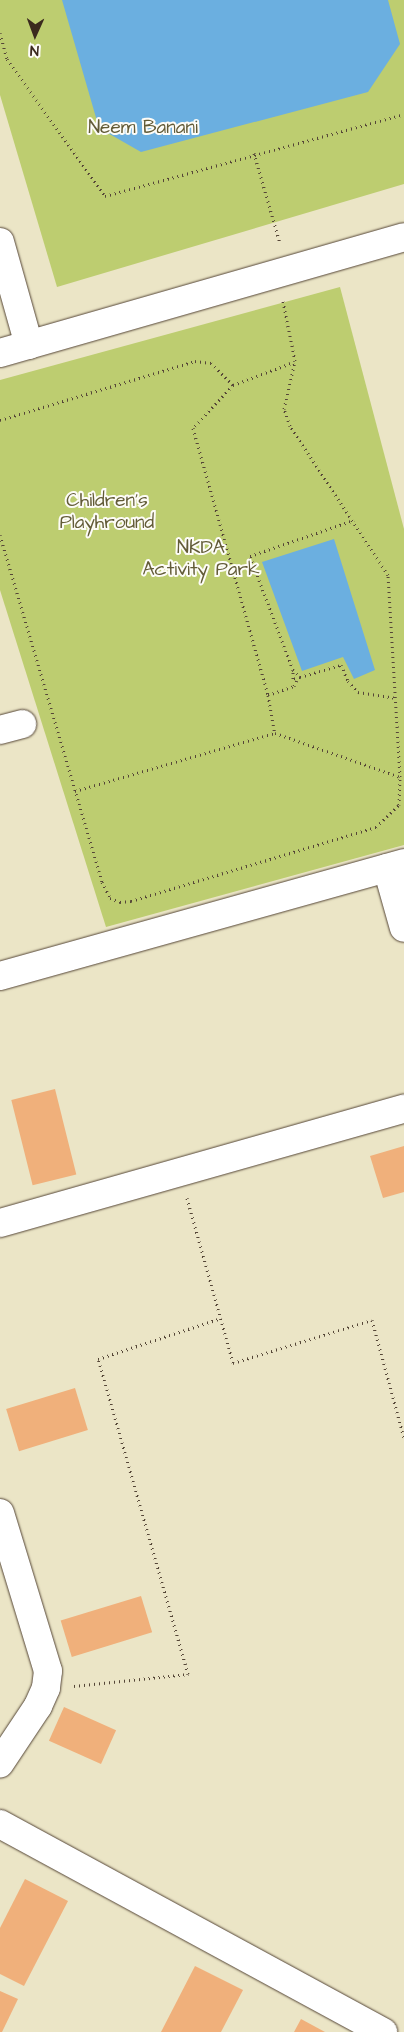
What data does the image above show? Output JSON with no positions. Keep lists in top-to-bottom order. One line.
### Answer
{"parks":["Neem Banani","Children's Playhround","NKDA Activity Park"],"north":"bottom"}
